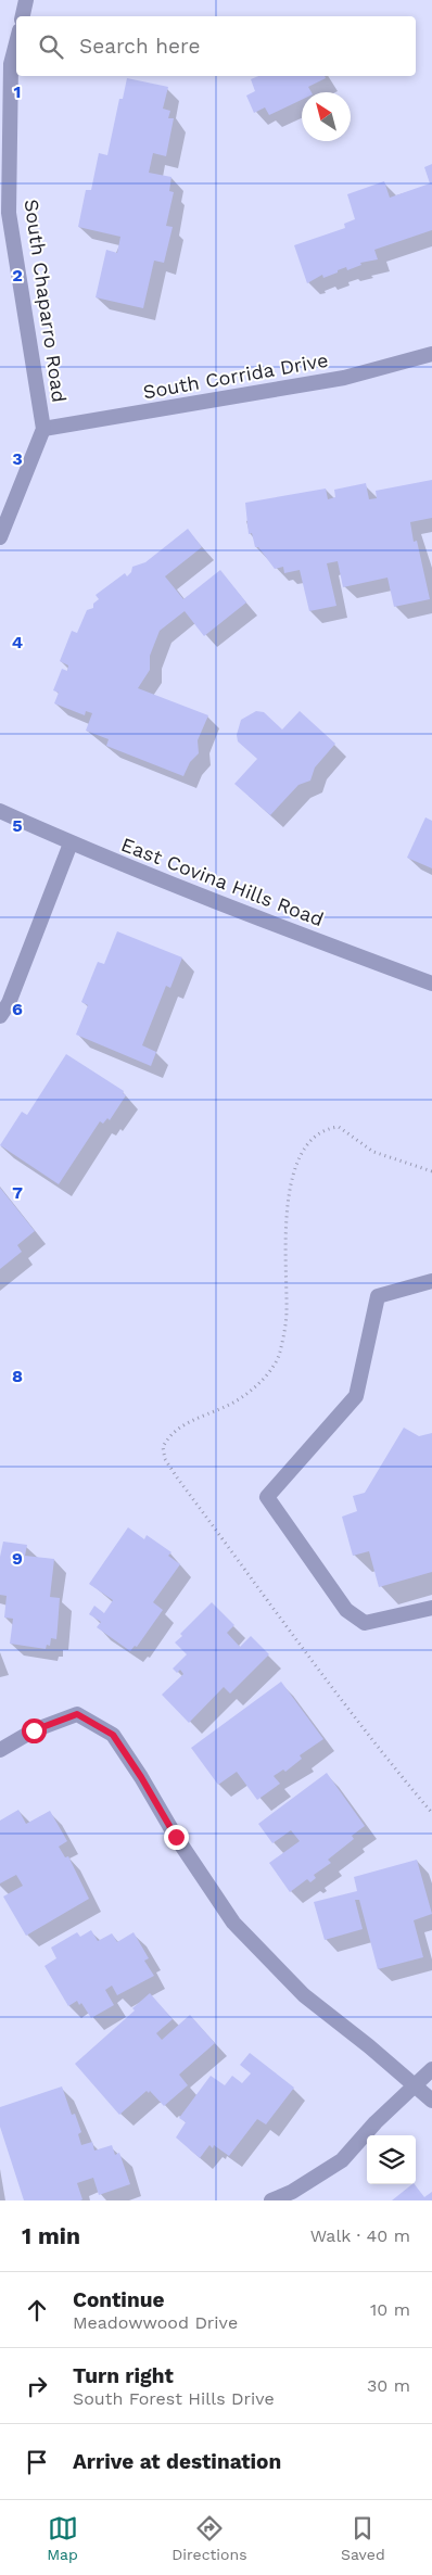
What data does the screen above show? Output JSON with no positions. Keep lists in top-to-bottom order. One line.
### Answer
{"streets":{"street":["South Chaparro Road","South Corrida Drive","East Covina Hills Road"]},"crossings":[["South Chaparro Road","South Corrida Drive"]],"north":"top left","page":{"search":"Search here","heading":["1 min","Walk · 40 m"],"list":[["Continue","Meadowwood Drive","10 m"],["Turn right","South Forest Hills Drive","30 m"],"Arrive at destination"],"nav":["Map","Directions","Saved"]},"grid":{"rows":["1","2","3","4","5","6","7","8","9"]}}
